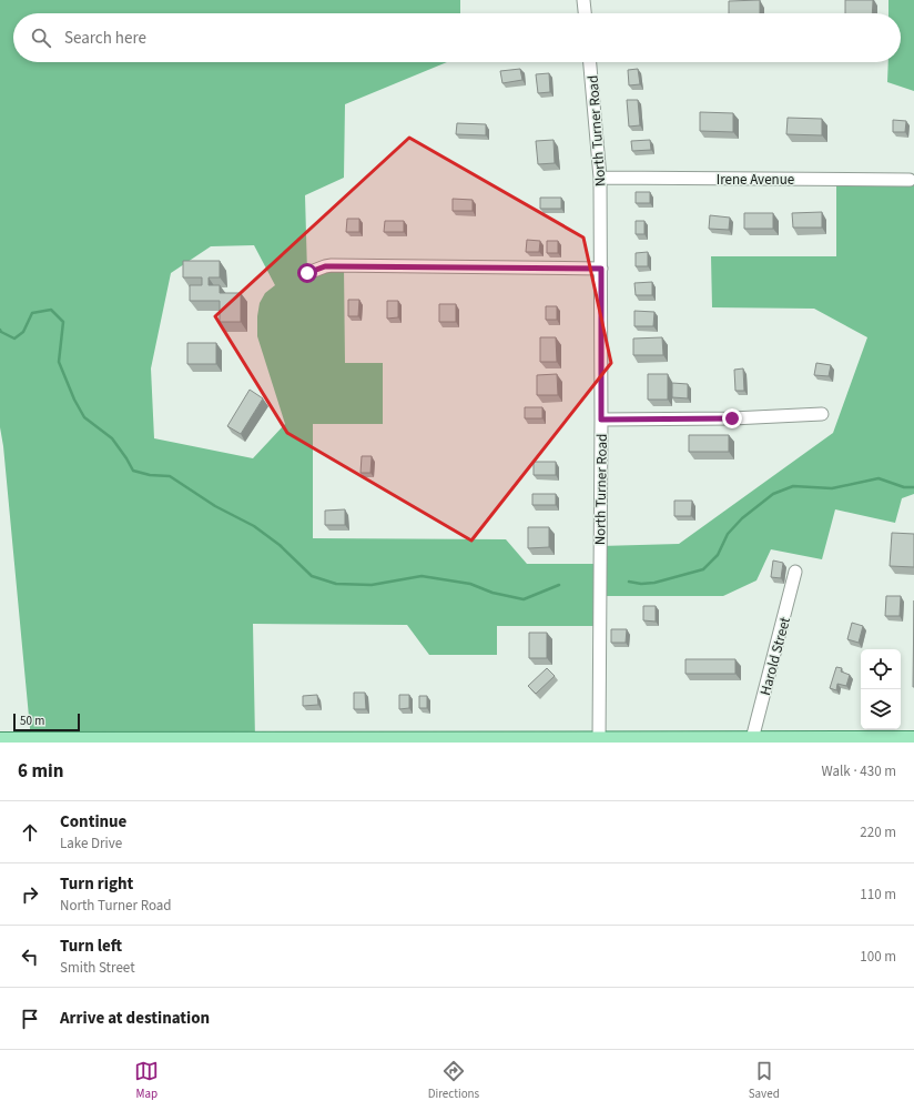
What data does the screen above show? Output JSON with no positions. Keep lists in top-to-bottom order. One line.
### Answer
{"streets":{"street":["North Turner Road","Irene Avenue","Harold Street"]},"crossings":[["North Turner Road","Irene Avenue"]],"scale_bar":"50 m","page":{"search":"Search here","scale":"50 m","heading":["6 min","Walk · 430 m"],"list":[["Continue","Lake Drive","220 m"],["Turn right","North Turner Road","110 m"],["Turn left","Smith Street","100 m"],"Arrive at destination"],"nav":["Map","Directions","Saved"]}}
